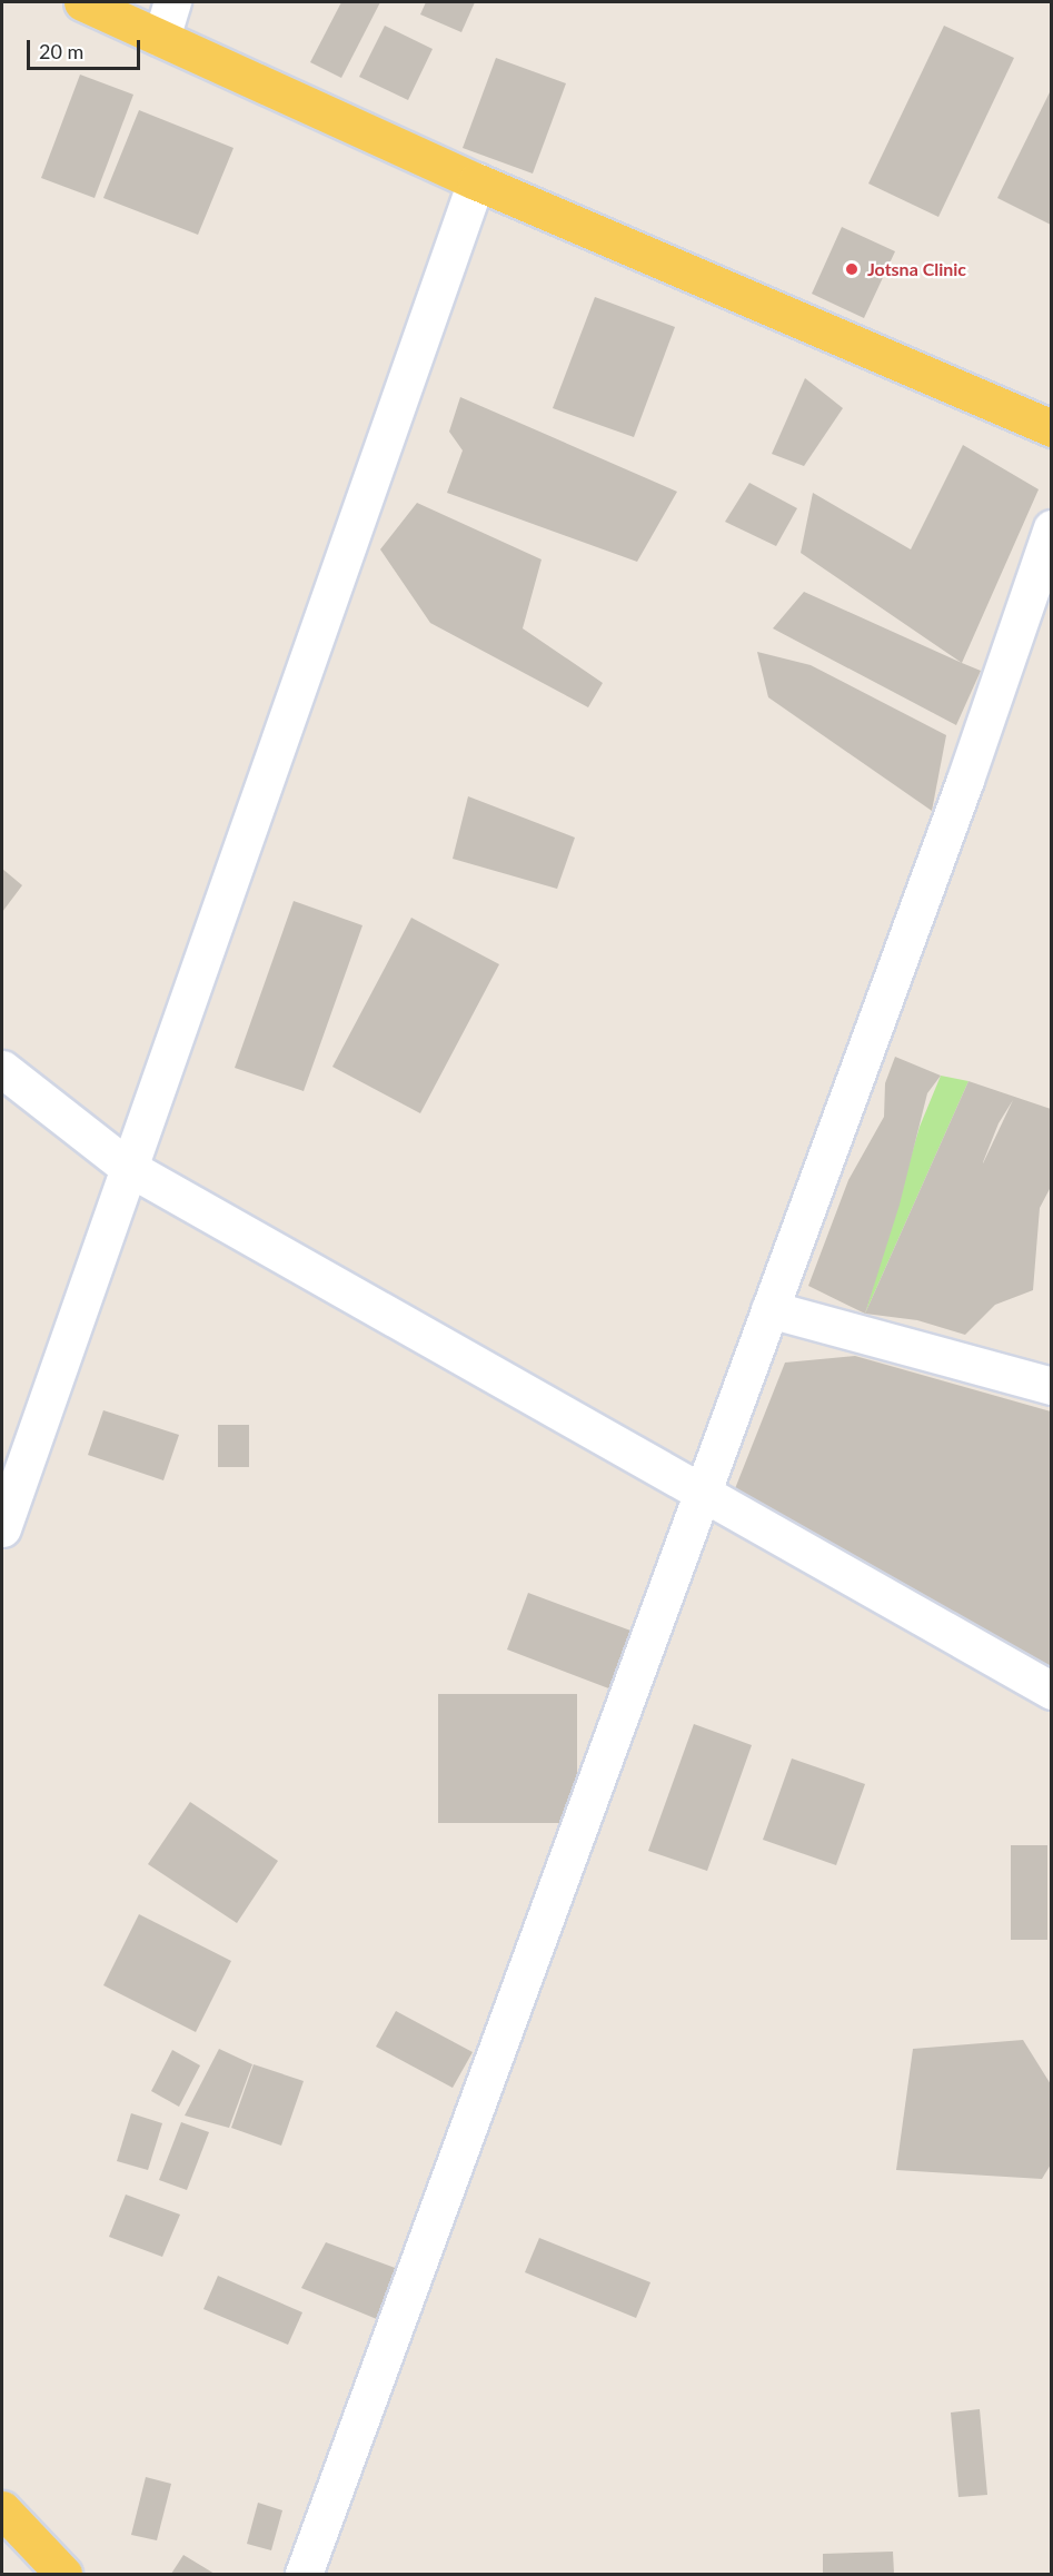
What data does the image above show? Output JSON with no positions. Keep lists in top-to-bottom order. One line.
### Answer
{"places":["Jotsna Clinic"],"scale_bar":"20 m"}
